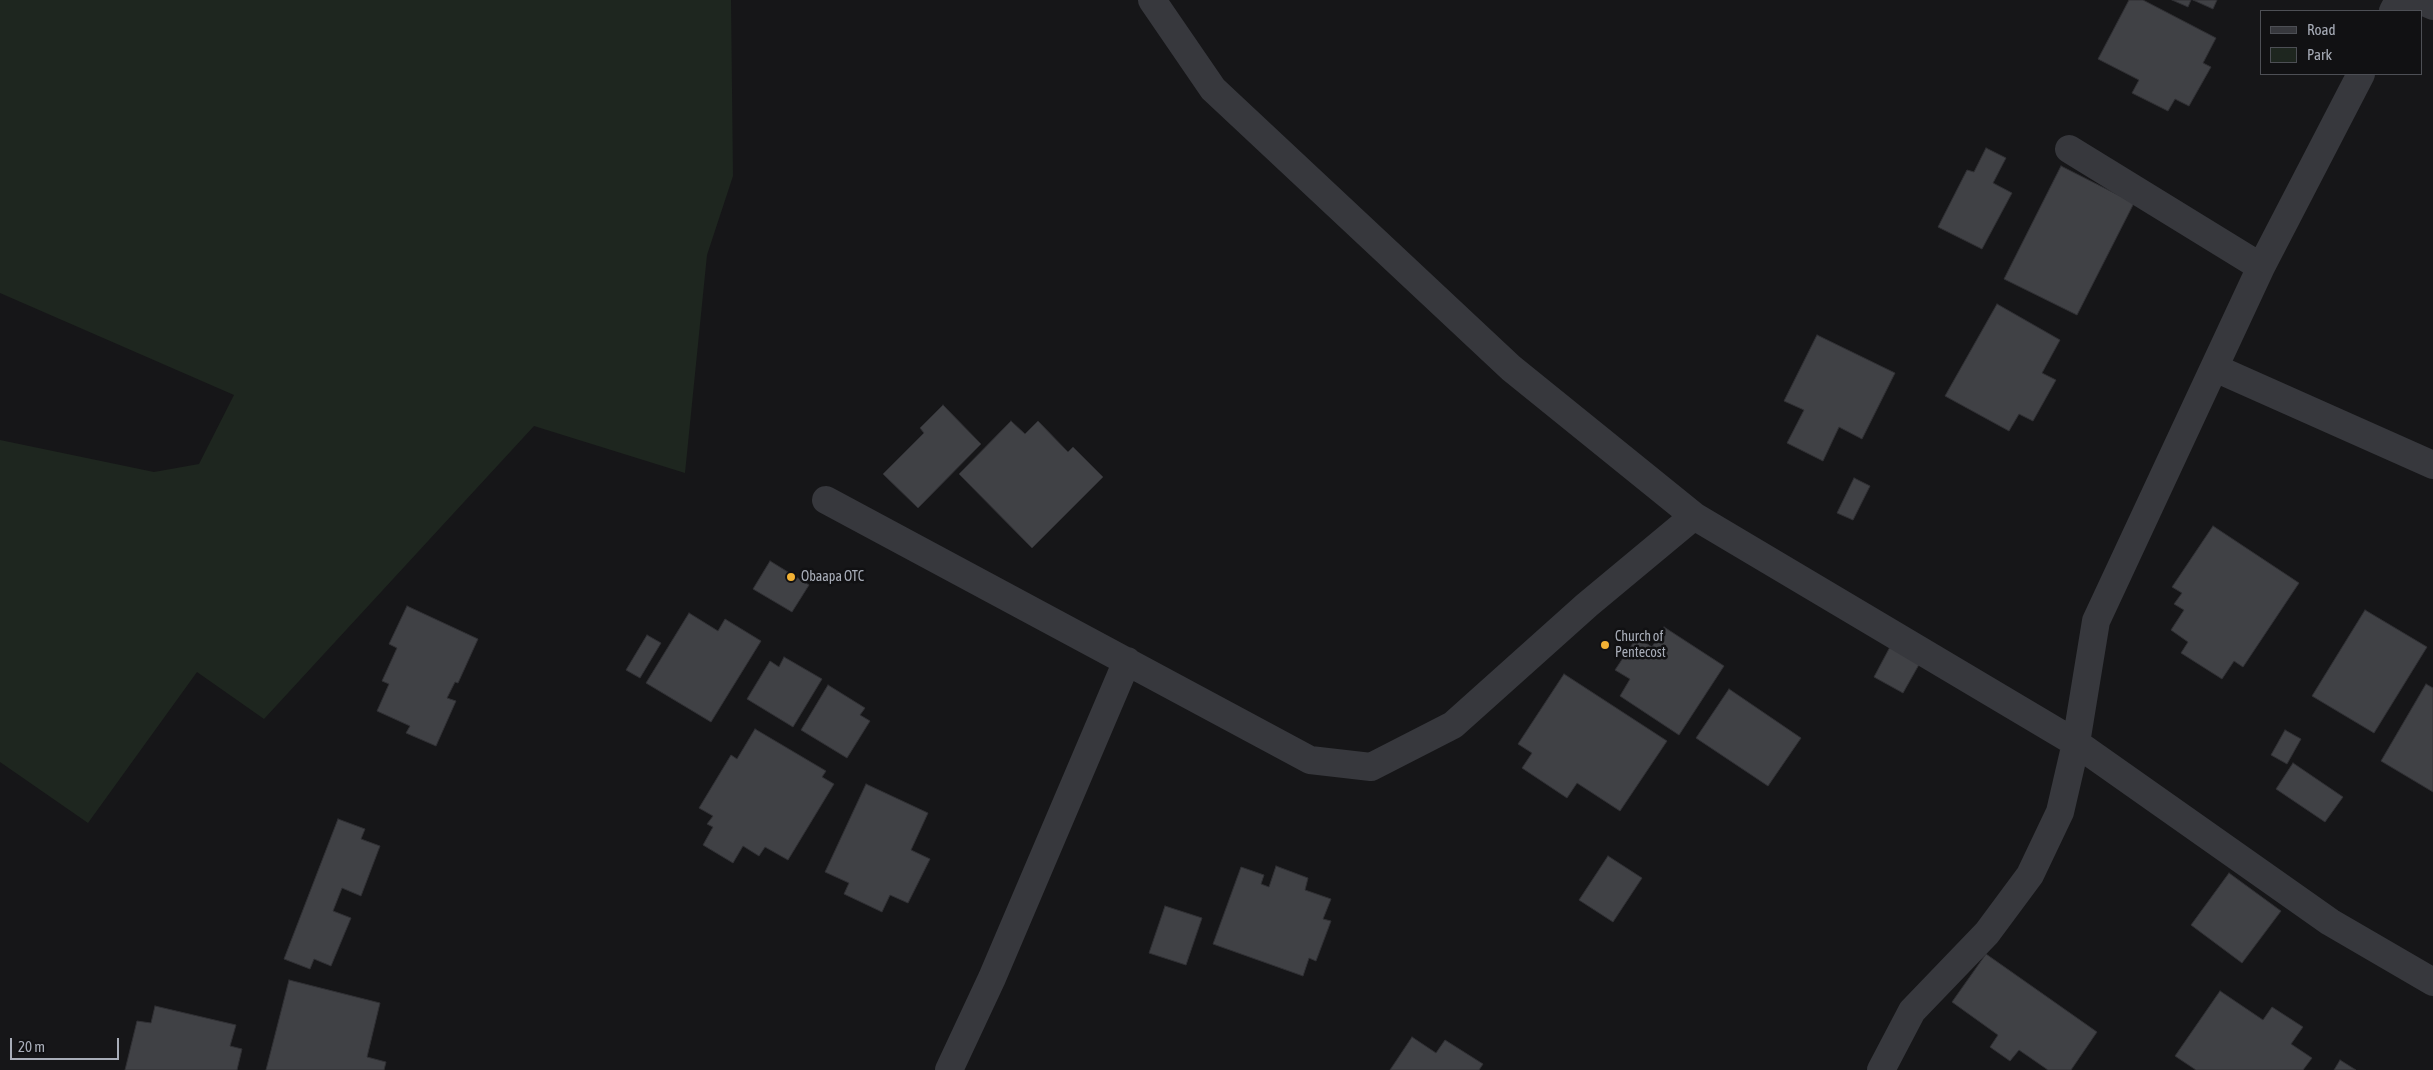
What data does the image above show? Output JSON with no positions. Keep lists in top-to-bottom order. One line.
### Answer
{"places":["Obaapa OTC","Church of Pentecost"],"legend":["Road","Park"],"scale_bar":"20 m"}
